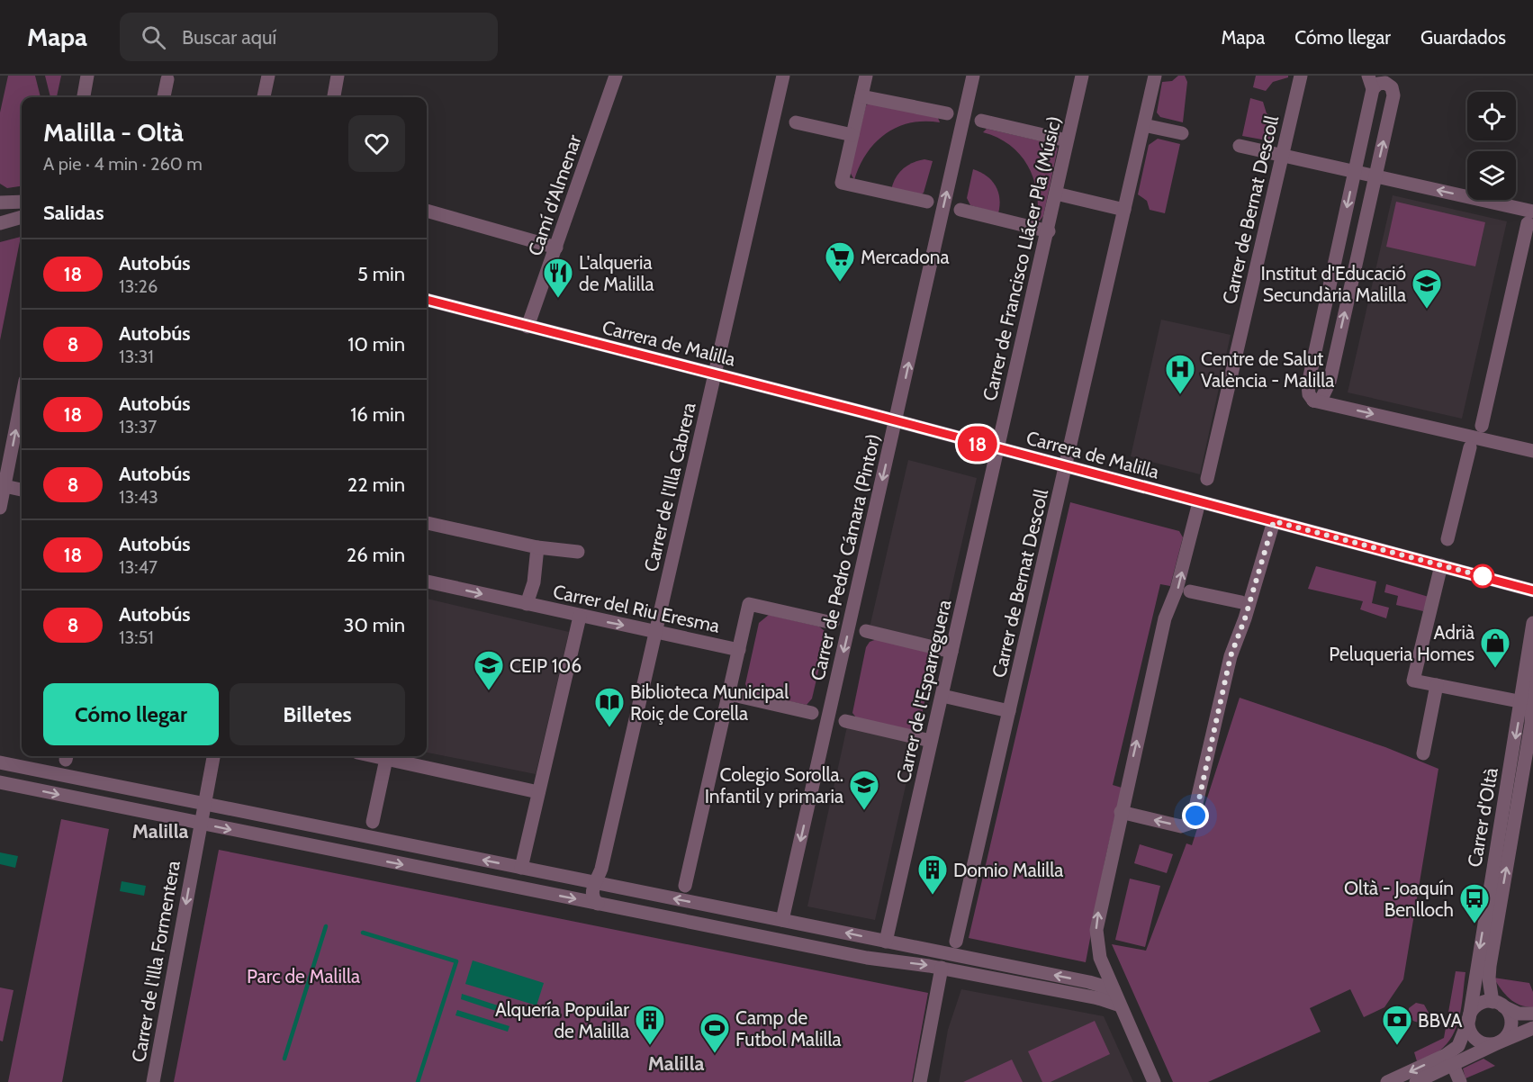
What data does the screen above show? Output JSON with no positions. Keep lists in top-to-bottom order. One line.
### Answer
{"streets":{"street":["Camí d'Almenar","Carrer de Bernat Descoll","Carrer de Francisco Llácer Pla (Músic)","Carrera de Malilla","Carrer de l'Illa Cabrera","Carrer de Pedro Cámara (Pintor)","Carrer del Riu Eresma","Carrer de l'Esparreguera","Carrer d'Oltà","Carrer de l'Illa Formentera"]},"crossings":[["Camí d'Almenar","Carrera de Malilla"],["Carrer de Bernat Descoll","Carrera de Malilla"],["Carrer de Francisco Llácer Pla (Músic)","Carrera de Malilla"],["Carrer de Francisco Llácer Pla (Músic)","Carrer de l'Esparreguera"],["Carrera de Malilla","Carrer de l'Illa Cabrera"],["Carrera de Malilla","Carrer de Pedro Cámara (Pintor)"],["Carrera de Malilla","Carrer de l'Esparreguera"],["Carrer de l'Illa Cabrera","Carrer del Riu Eresma"]],"one_way":["Carrer de l'Illa Formentera"],"districts":["Malilla","Malilla"],"parks":["Parc de Malilla"],"places":{"supermarket":["Mercadona"],"restaurant":["L'alqueria de Malilla"],"school or university":["Institut d'Educació Secundària Malilla","CEIP 106","Colegio Sorolla. Infantil y primaria"],"hospital":["Centre de Salut València - Malilla"],"shop":["Adrià Peluqueria Homes"],"library":["Biblioteca Municipal Roiç de Corella"],"building":["Domio Malilla","Alquería Popuilar de Malilla"],"bus stop":["Oltà - Joaquín Benlloch"],"bank":["BBVA"],"sports":["Camp de Futbol Malilla"]},"lines":["bus line 18"],"page":{"header":"Mapa","search":"Buscar aquí","nav":["Mapa","Cómo llegar","Guardados"],"on_map":"18","heading":[["Malilla - Oltà","A pie · 4 min · 260 m"],"Salidas"],"list":[{"mark":"18","name":"Autobús","note":"13:26","value":"5 min"},{"mark":"8","name":"Autobús","note":"13:31","value":"10 min"},{"mark":"18","name":"Autobús","note":"13:37","value":"16 min"},{"mark":"8","name":"Autobús","note":"13:43","value":"22 min"},{"mark":"18","name":"Autobús","note":"13:47","value":"26 min"},{"mark":"8","name":"Autobús","note":"13:51","value":"30 min"}],"buttons":["Cómo llegar","Billetes"]}}
